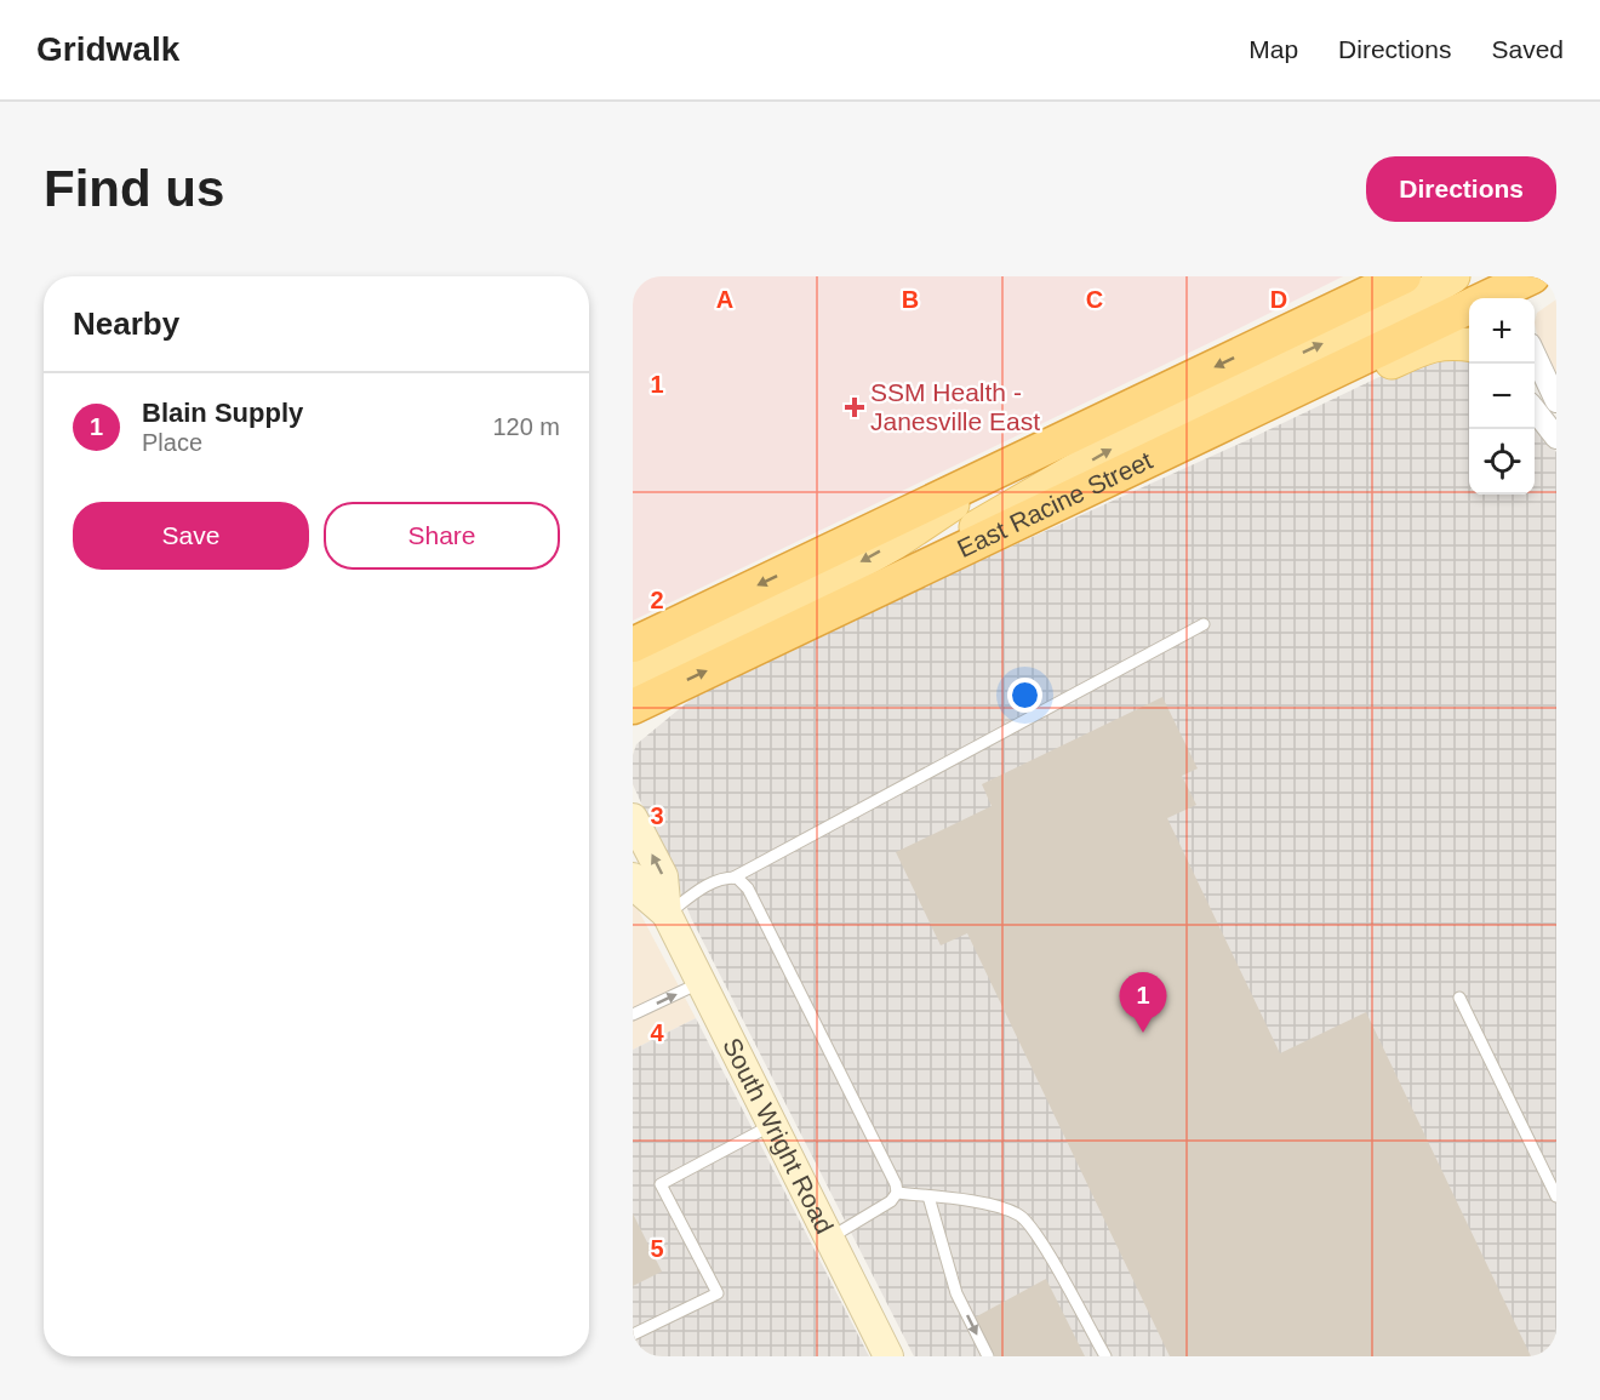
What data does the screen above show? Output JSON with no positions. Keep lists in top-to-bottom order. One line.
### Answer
{"streets":{"highway":["East Racine Street"],"main road":["South Wright Road"]},"places":{"health":["SSM Health - Janesville East"]},"page":{"header":"Gridwalk","nav":["Map","Directions","Saved"],"buttons":["Directions",["Save","Share"]],"title":"Find us","heading":"Nearby","map_buttons":["+","−"],"list":[{"mark":"1","name":"Blain Supply","note":"Place","value":"120 m"}],"pins":"1"},"grid":{"columns":["A","B","C","D"],"rows":["1","2","3","4","5"]}}
